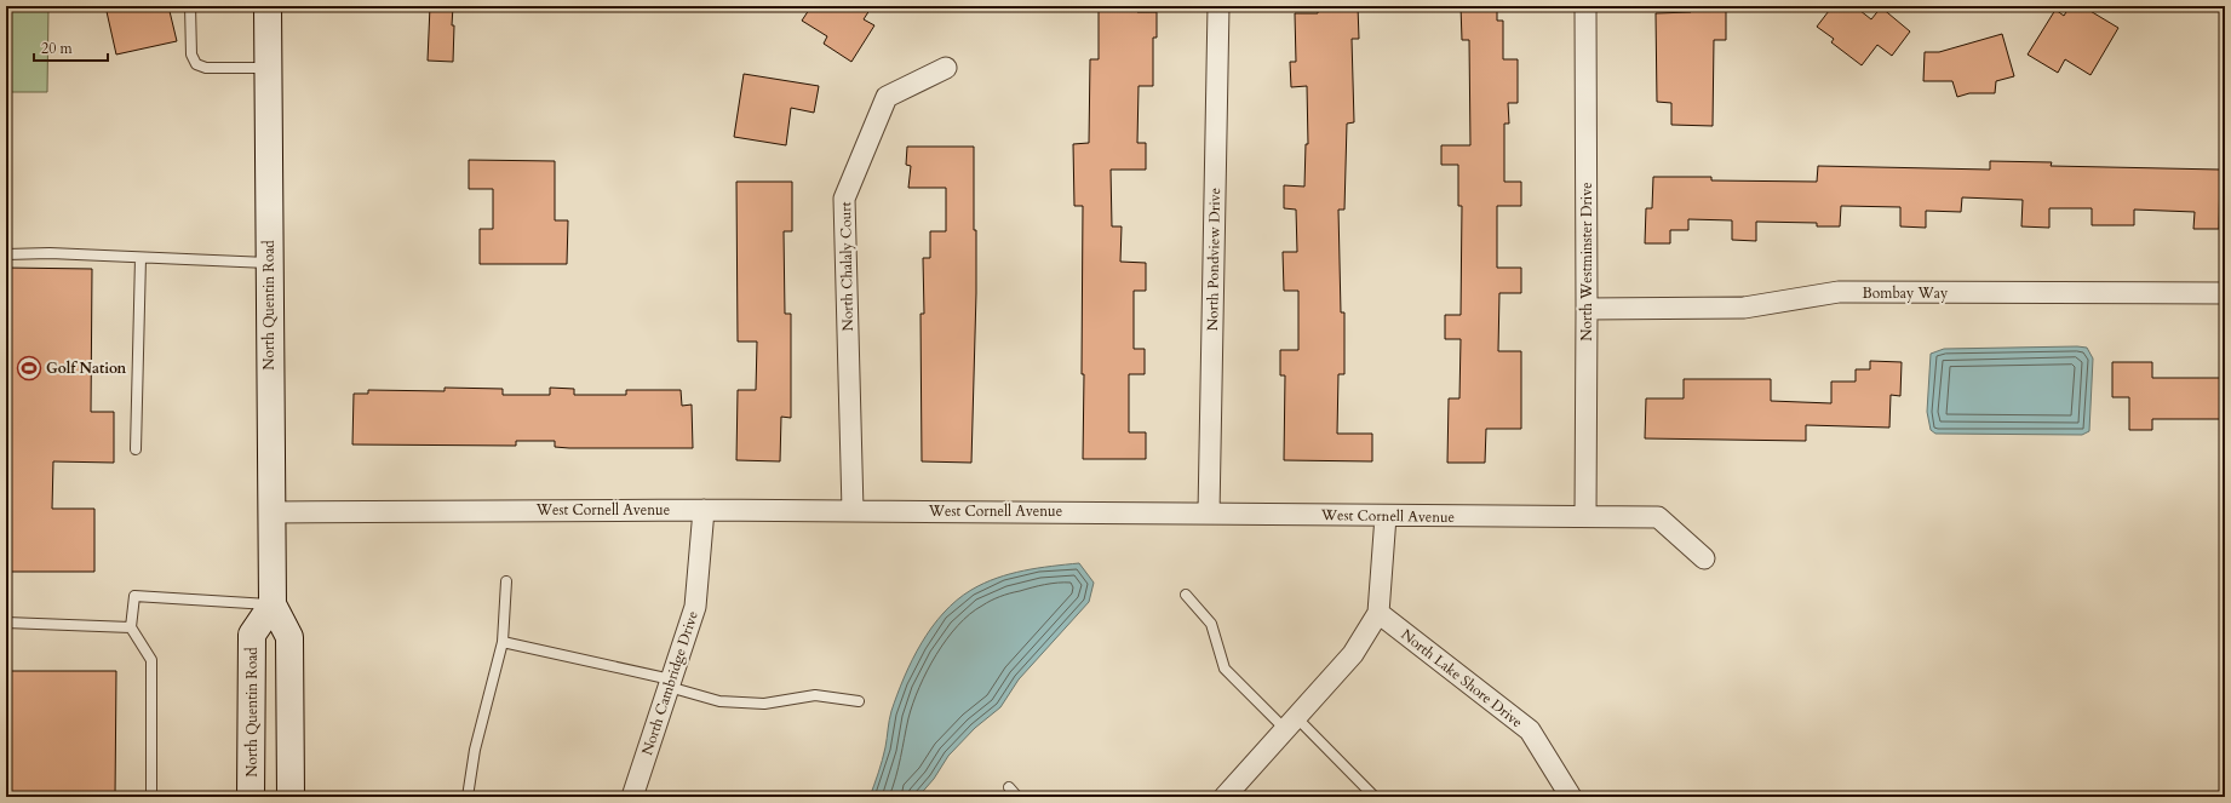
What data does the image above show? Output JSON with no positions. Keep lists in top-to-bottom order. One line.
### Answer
{"streets":{"main road":["North Quentin Road"],"street":["North Pondview Drive","North Westminster Drive","North Chalaly Court","Bombay Way","West Cornell Avenue","North Lake Shore Drive","North Cambridge Drive"]},"crossings":[["North Pondview Drive","West Cornell Avenue"],["North Westminster Drive","Bombay Way"],["North Westminster Drive","West Cornell Avenue"],["North Chalaly Court","West Cornell Avenue"],["North Quentin Road","West Cornell Avenue"],["West Cornell Avenue","North Cambridge Drive"]],"places":{"sports":["Golf Nation"]},"scale_bar":"20 m"}
